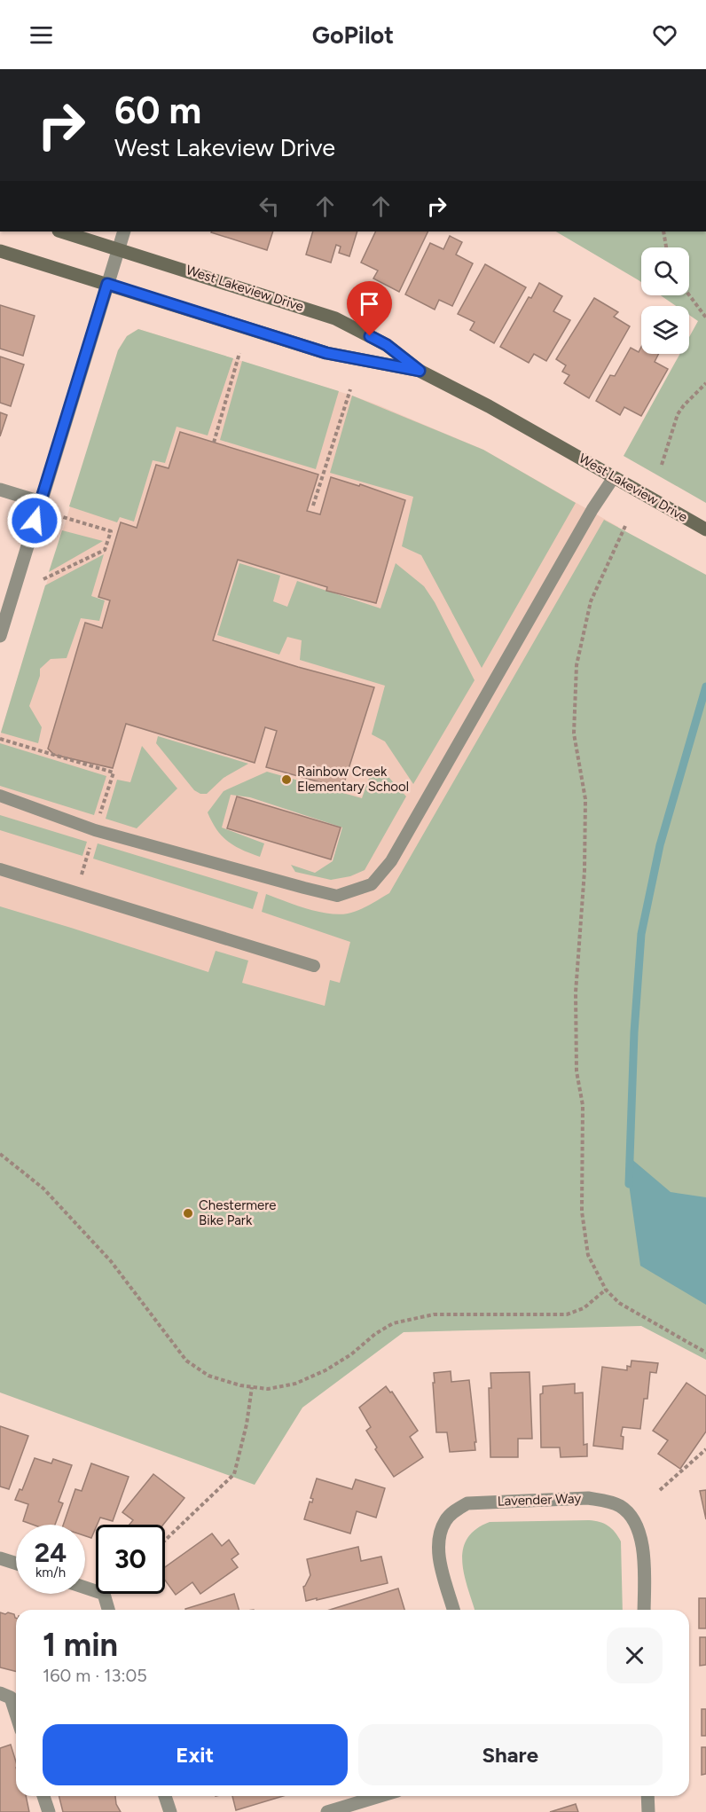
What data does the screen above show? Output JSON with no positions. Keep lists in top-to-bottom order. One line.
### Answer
{"streets":{"street":["West Lakeview Drive","Lavender Way"]},"places":["Rainbow Creek Elementary School","Chestermere Bike Park"],"page":{"header":"GoPilot","turn":["60 m","West Lakeview Drive"],"speed":"24 km/h","limit":"30","heading":["1 min","160 m · 13:05"],"buttons":["Exit","Share"]}}
